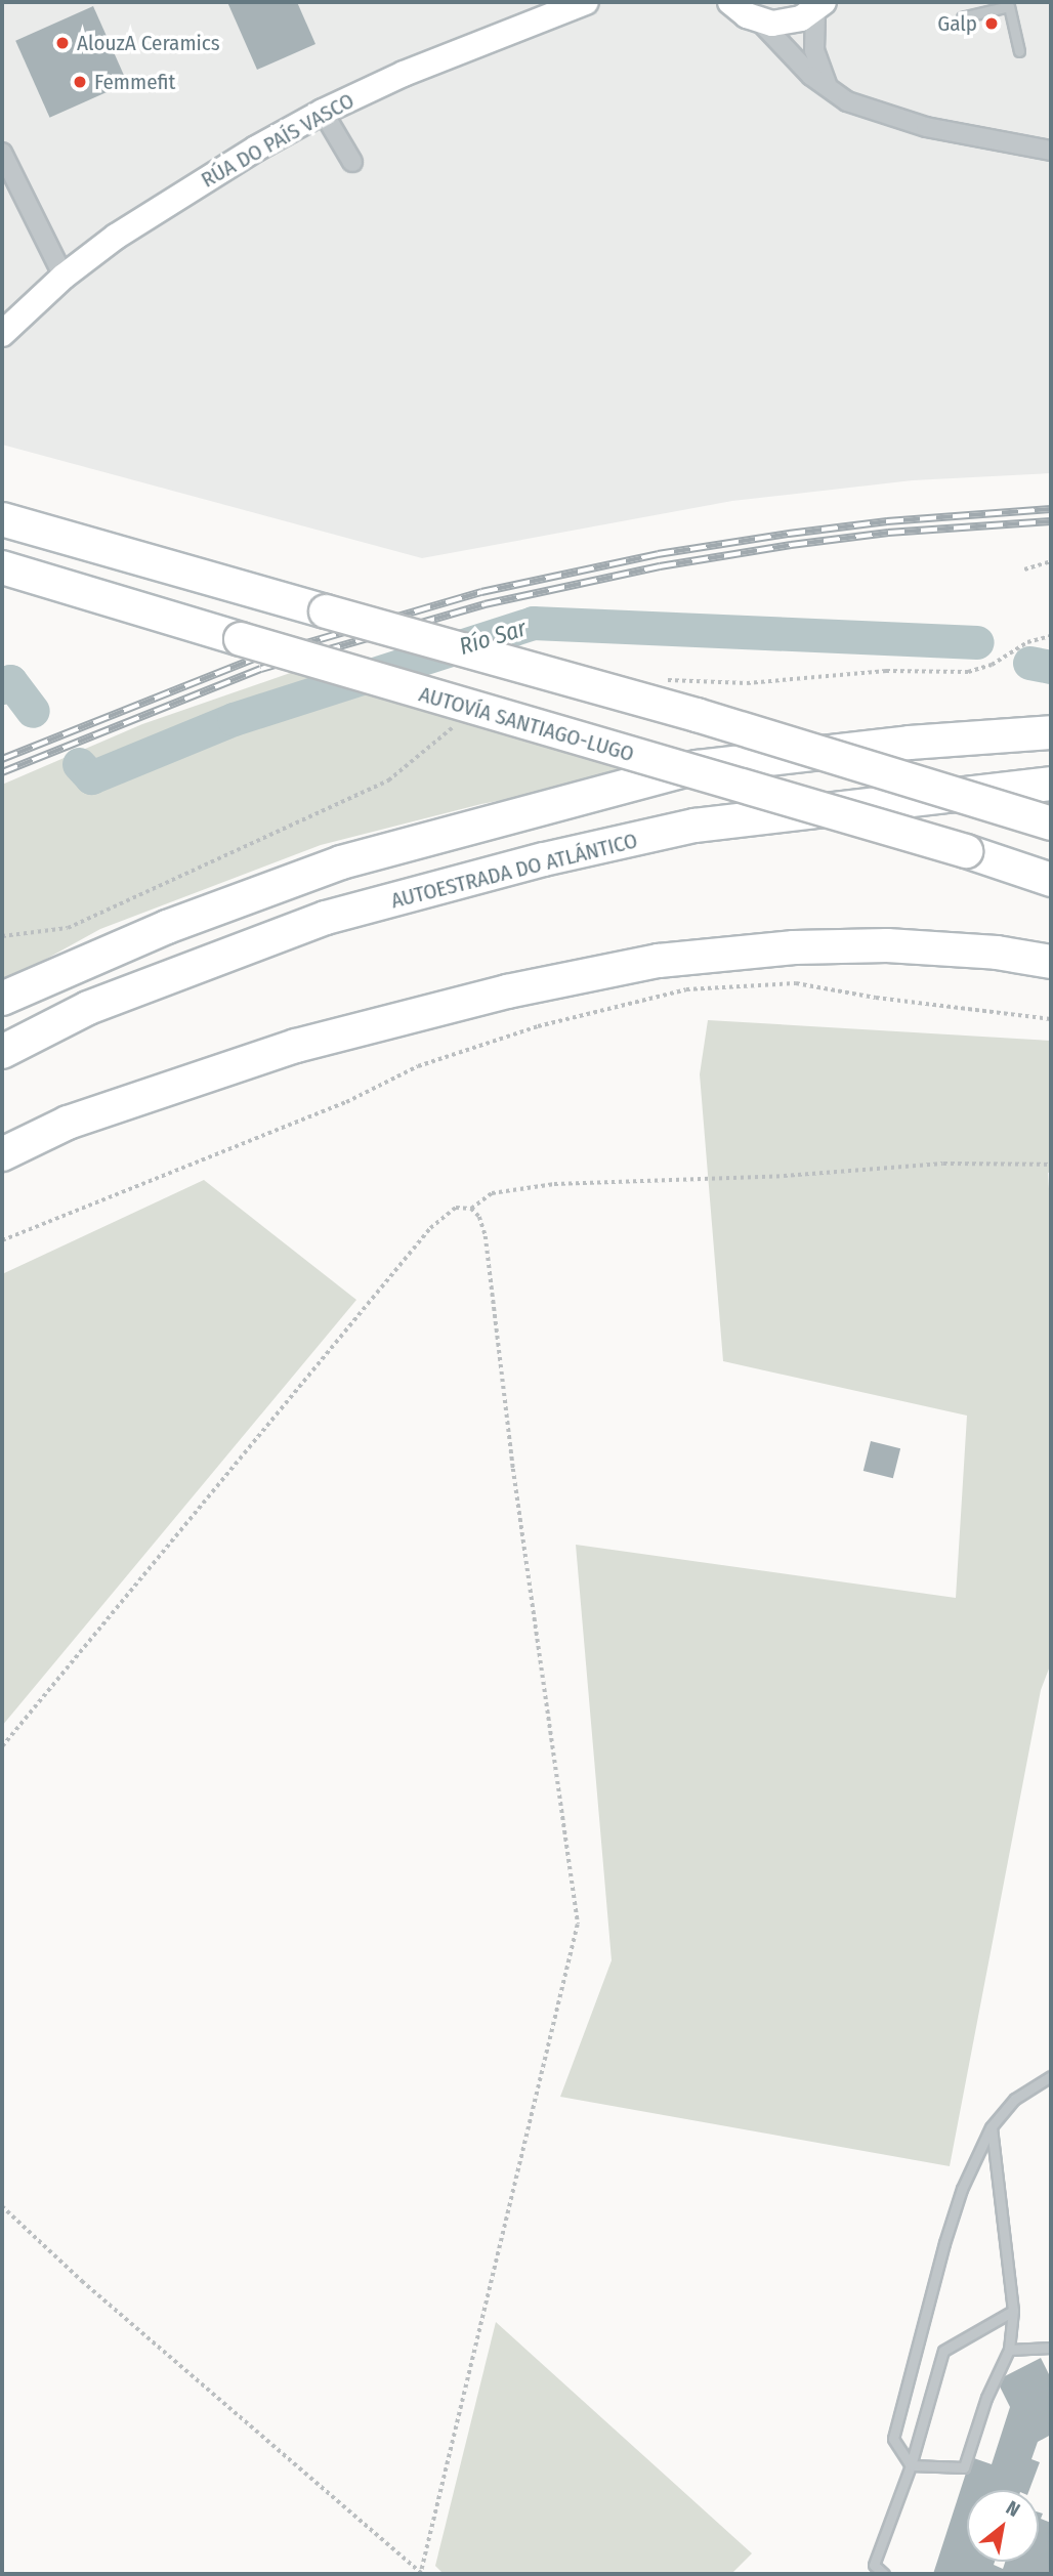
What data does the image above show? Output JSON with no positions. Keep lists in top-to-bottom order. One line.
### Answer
{"streets":{"highway":["AUTOVÍA SANTIAGO-LUGO","AUTOESTRADA DO ATLÁNTICO"],"street":["RÚA DO PAÍS VASCO"]},"water":["Río Sar"],"places":["Galp","AlouzA Ceramics","Femmefit"],"north":"top right"}
